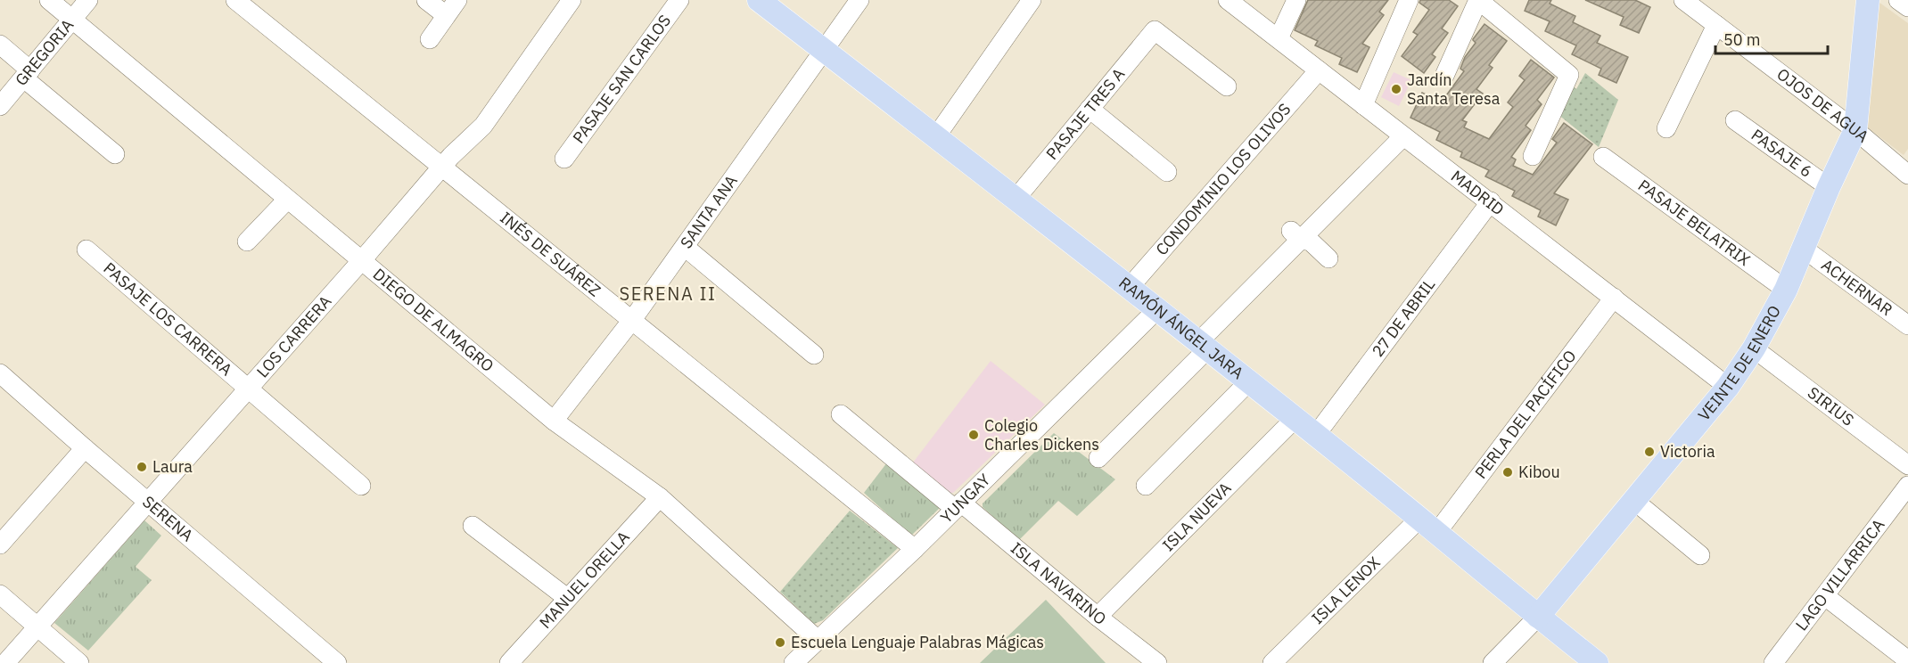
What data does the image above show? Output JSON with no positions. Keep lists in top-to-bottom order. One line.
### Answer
{"streets":{"main road":["RAMÓN ÁNGEL JARA","VEINTE DE ENERO"],"street":["GREGORIA","PASAJE SAN CARLOS","OJOS DE AGUA","PASAJE TRES A","PASAJE 6","CONDOMINIO LOS OLIVOS","MADRID","SANTA ANA","PASAJE BELATRIX","INÉS DE SUÁREZ","ACHERNAR","27 DE ABRIL","PASAJE LOS CARRERA","DIEGO DE ALMAGRO","LOS CARRERA","SIRIUS","PERLA DEL PACÍFICO","YUNGAY","ISLA NUEVA","SERENA","LAGO VILLARRICA","MANUEL ORELLA","ISLA NAVARINO","ISLA LENOX"]},"crossings":[["GREGORIA","DIEGO DE ALMAGRO"],["OJOS DE AGUA","VEINTE DE ENERO"],["PASAJE TRES A","RAMÓN ÁNGEL JARA"],["PASAJE 6","VEINTE DE ENERO"],["CONDOMINIO LOS OLIVOS","MADRID"],["CONDOMINIO LOS OLIVOS","RAMÓN ÁNGEL JARA"],["MADRID","27 DE ABRIL"],["MADRID","VEINTE DE ENERO"],["MADRID","PERLA DEL PACÍFICO"],["SANTA ANA","INÉS DE SUÁREZ"],["SANTA ANA","DIEGO DE ALMAGRO"],["SANTA ANA","RAMÓN ÁNGEL JARA"],["PASAJE BELATRIX","VEINTE DE ENERO"],["INÉS DE SUÁREZ","LOS CARRERA"],["INÉS DE SUÁREZ","YUNGAY"],["ACHERNAR","VEINTE DE ENERO"],["27 DE ABRIL","RAMÓN ÁNGEL JARA"],["PASAJE LOS CARRERA","LOS CARRERA"],["DIEGO DE ALMAGRO","LOS CARRERA"],["DIEGO DE ALMAGRO","YUNGAY"],["DIEGO DE ALMAGRO","MANUEL ORELLA"],["RAMÓN ÁNGEL JARA","VEINTE DE ENERO"],["RAMÓN ÁNGEL JARA","PERLA DEL PACÍFICO"],["RAMÓN ÁNGEL JARA","YUNGAY"],["RAMÓN ÁNGEL JARA","ISLA NUEVA"],["RAMÓN ÁNGEL JARA","ISLA LENOX"],["LOS CARRERA","SERENA"],["VEINTE DE ENERO","SIRIUS"],["YUNGAY","ISLA NAVARINO"],["ISLA NUEVA","ISLA NAVARINO"]],"districts":["SERENA II"],"places":["Jardín Santa Teresa","Colegio Charles Dickens","Victoria","Laura","Kibou","Escuela Lenguaje Palabras Mágicas"],"scale_bar":"50 m"}
